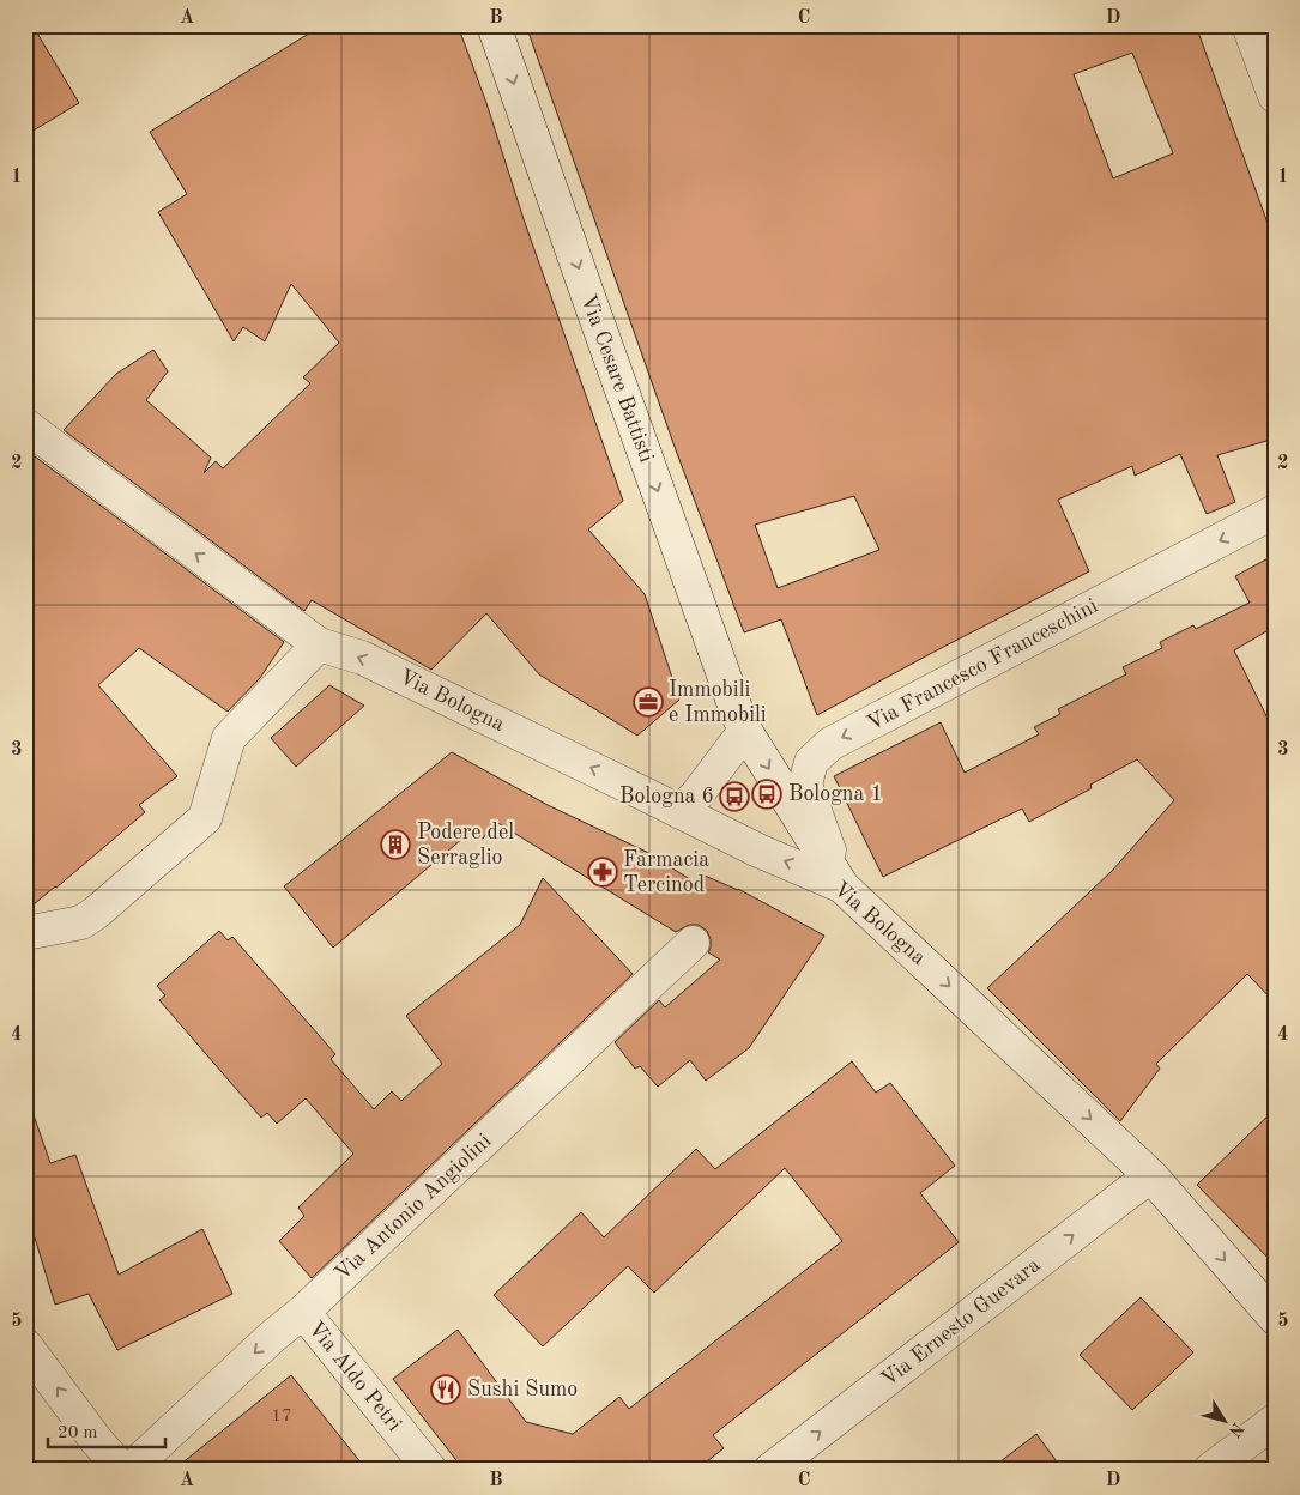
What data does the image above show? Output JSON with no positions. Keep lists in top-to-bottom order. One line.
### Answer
{"streets":{"street":["Via Cesare Battisti","Via Francesco Franceschini","Via Bologna","Via Antonio Angiolini","Via Ernesto Guevara","Via Aldo Petri"]},"crossings":[["Via Cesare Battisti","Via Francesco Franceschini"],["Via Cesare Battisti","Via Bologna"],["Via Francesco Franceschini","Via Bologna"],["Via Bologna","Via Ernesto Guevara"],["Via Antonio Angiolini","Via Aldo Petri"]],"one_way":["Via Cesare Battisti","Via Francesco Franceschini","Via Ernesto Guevara"],"places":{"office":["Immobili e Immobili"],"bus stop":["Bologna 1","Bologna 6"],"building":["Podere del Serraglio"],"pharmacy":["Farmacia Tercinod"],"restaurant":["Sushi Sumo"]},"house_numbers":["17"],"scale_bar":"20 m","north":"bottom right","grid":{"columns":["A","B","C","D"],"rows":["1","2","3","4","5"]}}
